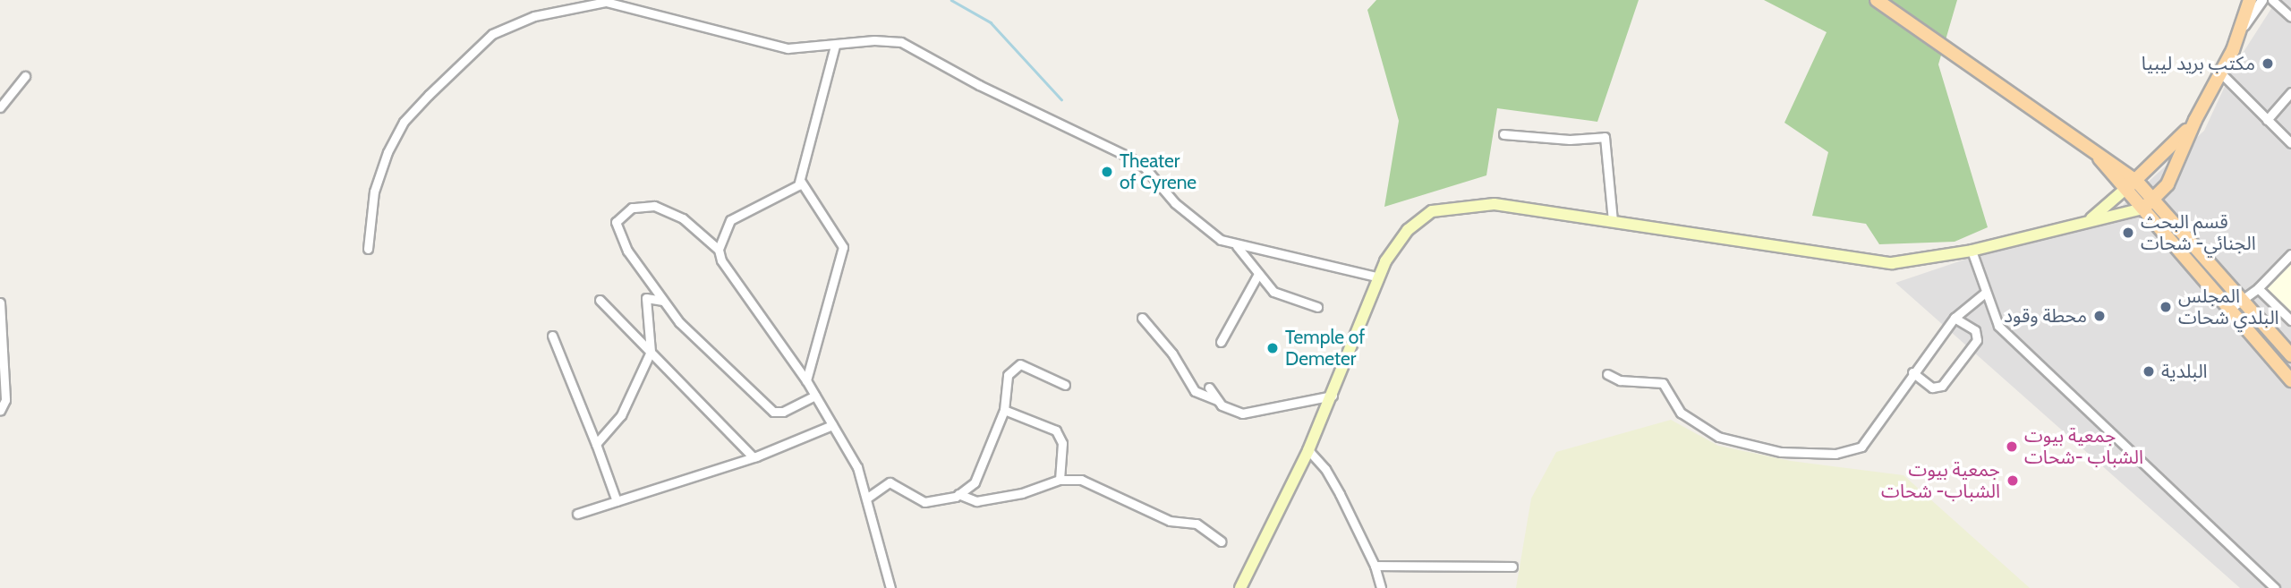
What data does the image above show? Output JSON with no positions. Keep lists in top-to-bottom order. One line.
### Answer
{"places":["مكتب بريد ليبيا","Theater of Cyrene","قسم البحث الجنائي- شحات","المجلس البلدي شحات","محطة وقود","Temple of Demeter","البلدية","جمعية بيوت الشباب -شحات","جمعية بيوت الشباب- شحات"]}
